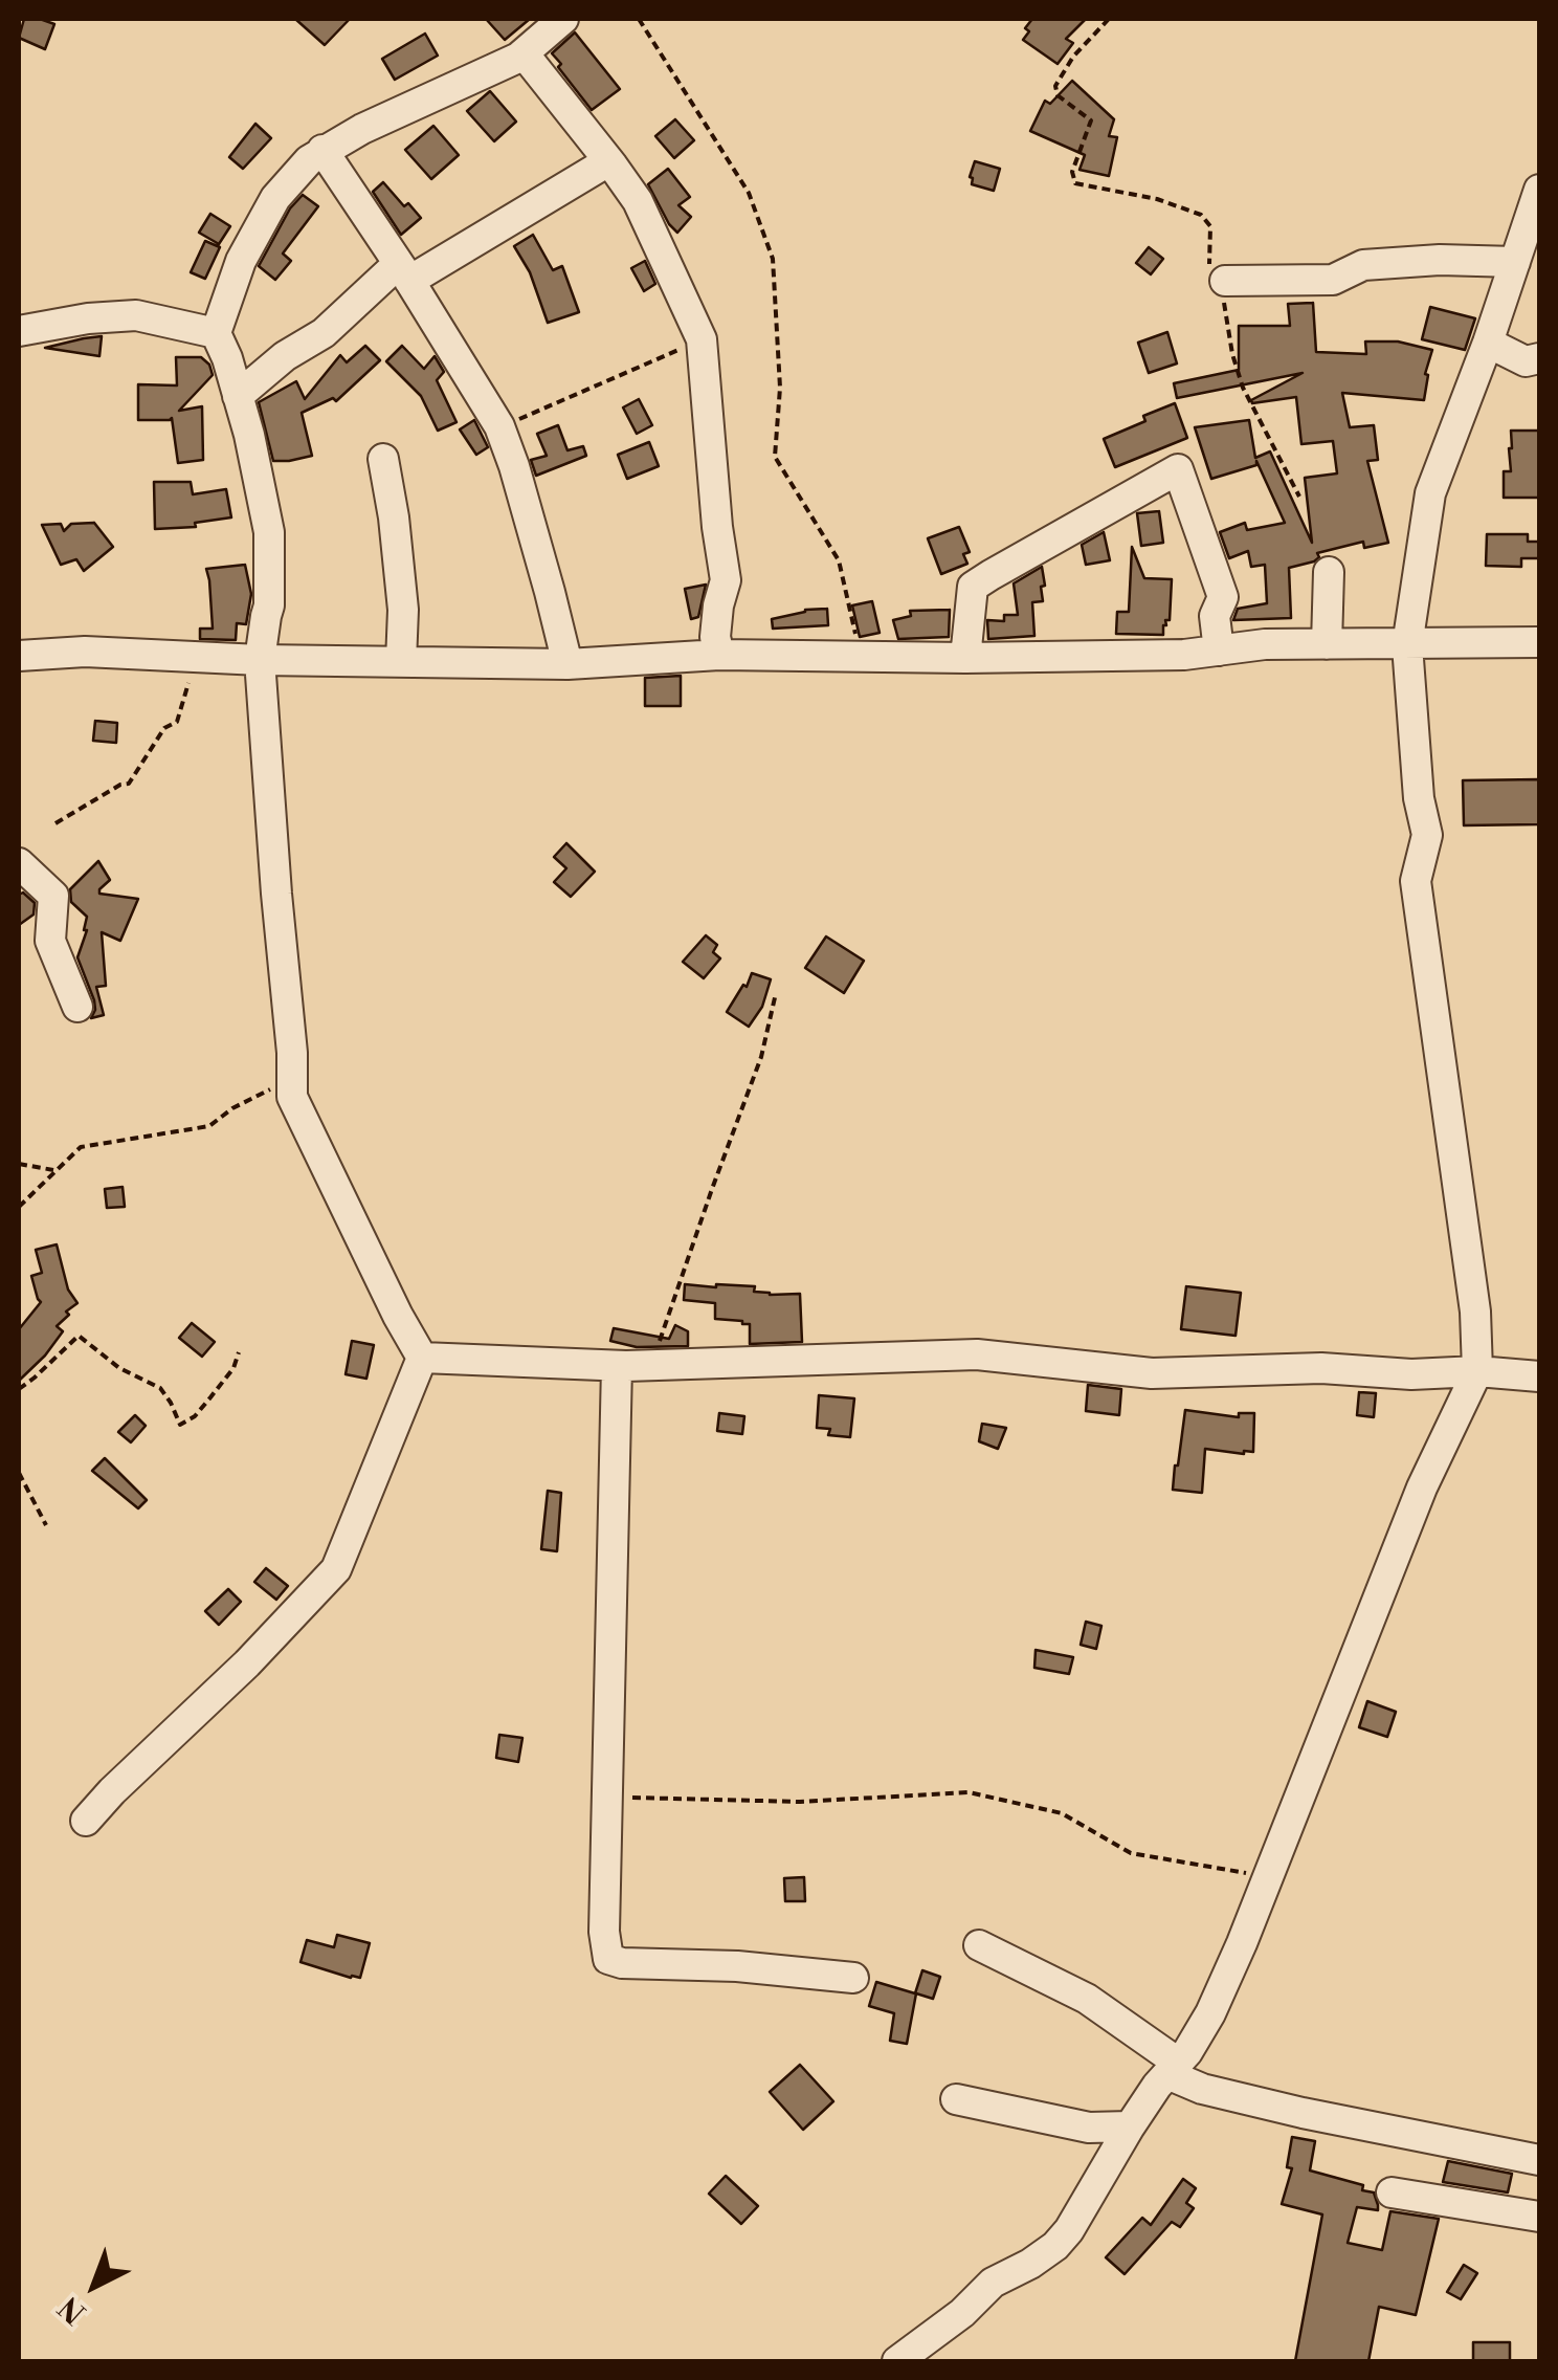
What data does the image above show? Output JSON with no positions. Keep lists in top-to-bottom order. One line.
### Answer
{"north":"bottom left"}
